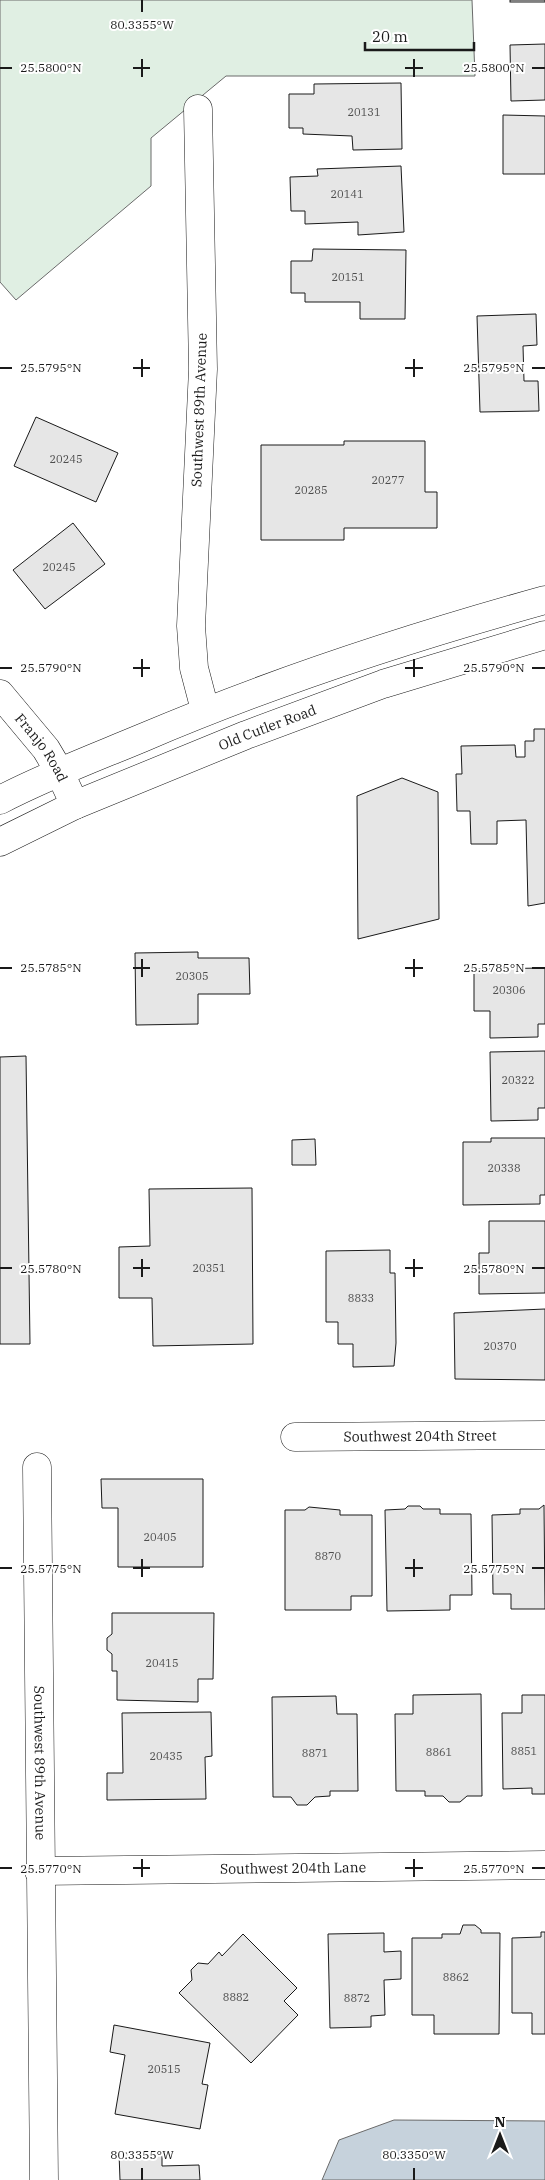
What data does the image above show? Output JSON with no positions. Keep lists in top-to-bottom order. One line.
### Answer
{"streets":{"street":["Southwest 89th Avenue","Old Cutler Road","Franjo Road","Southwest 204th Street","Southwest 204th Lane"]},"crossings":[["Southwest 89th Avenue","Southwest 204th Lane"],["Old Cutler Road","Franjo Road"]],"house_numbers":["20131","20141","20151","20245","20277","20285","20245","20305","20306","20322","20338","20351","8833","20370","20405","8870","20415","8851","8861","8871","20435","8862","8882","8872","20515"],"scale_bar":"20 m","north":"top","coordinates":["80.3355°W","25.5800°N","25.5795°N","25.5790°N","25.5785°N","25.5780°N","25.5775°N","25.5770°N","80.3350°W"]}
